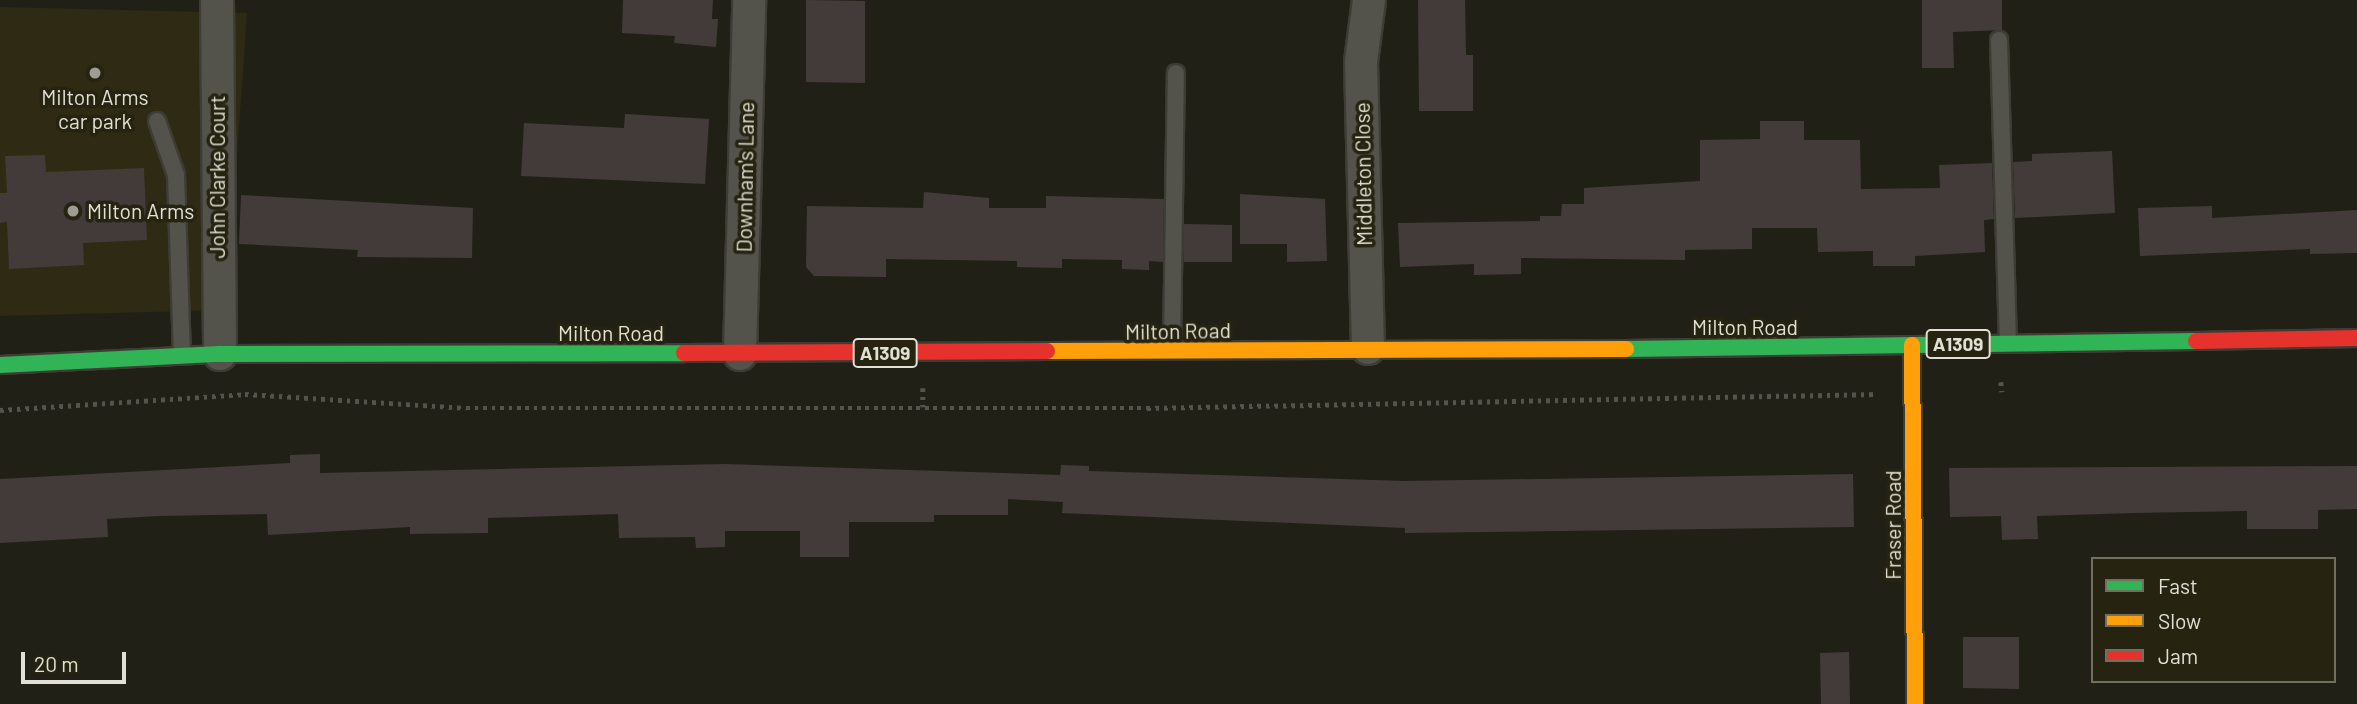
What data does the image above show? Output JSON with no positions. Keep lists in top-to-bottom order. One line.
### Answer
{"streets":{"main road":["Milton Road","A1309","Fraser Road"],"street":["Middleton Close","John Clarke Court","Downham's Lane"]},"crossings":[["Middleton Close","Milton Road"],["John Clarke Court","Milton Road"],["Downham's Lane","Milton Road"],["Milton Road","Fraser Road"]],"places":["Milton Arms car park","Milton Arms"],"legend":["Fast","Slow","Jam"],"scale_bar":"20 m"}
